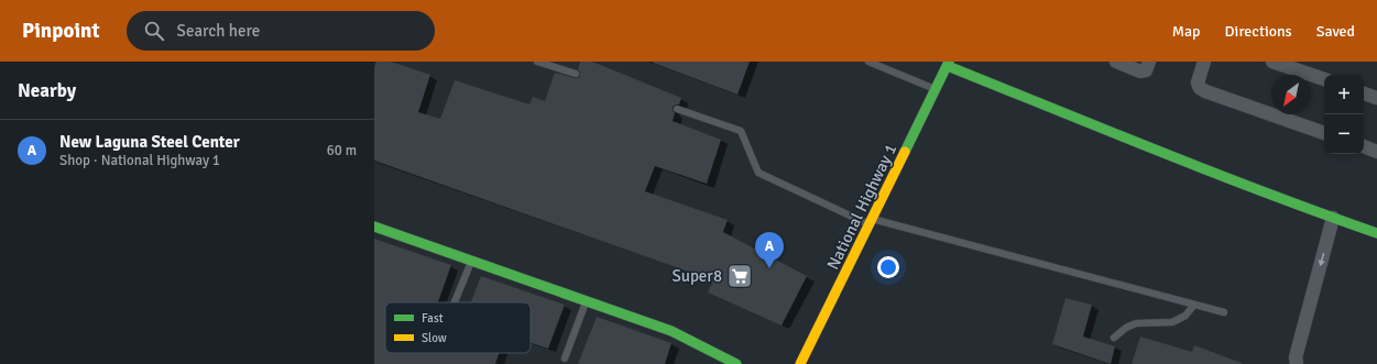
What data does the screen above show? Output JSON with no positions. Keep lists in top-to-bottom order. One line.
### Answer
{"streets":{"main road":["National Highway 1"]},"places":{"supermarket":["Super8"]},"legend":["Fast","Slow"],"north":"bottom left","page":{"header":"Pinpoint","search":"Search here","nav":["Map","Directions","Saved"],"heading":"Nearby","map_buttons":["+","−"],"list":[{"mark":"A","name":"New Laguna Steel Center","note":"Shop · National Highway 1","value":"60 m"}],"pins":"A"}}
